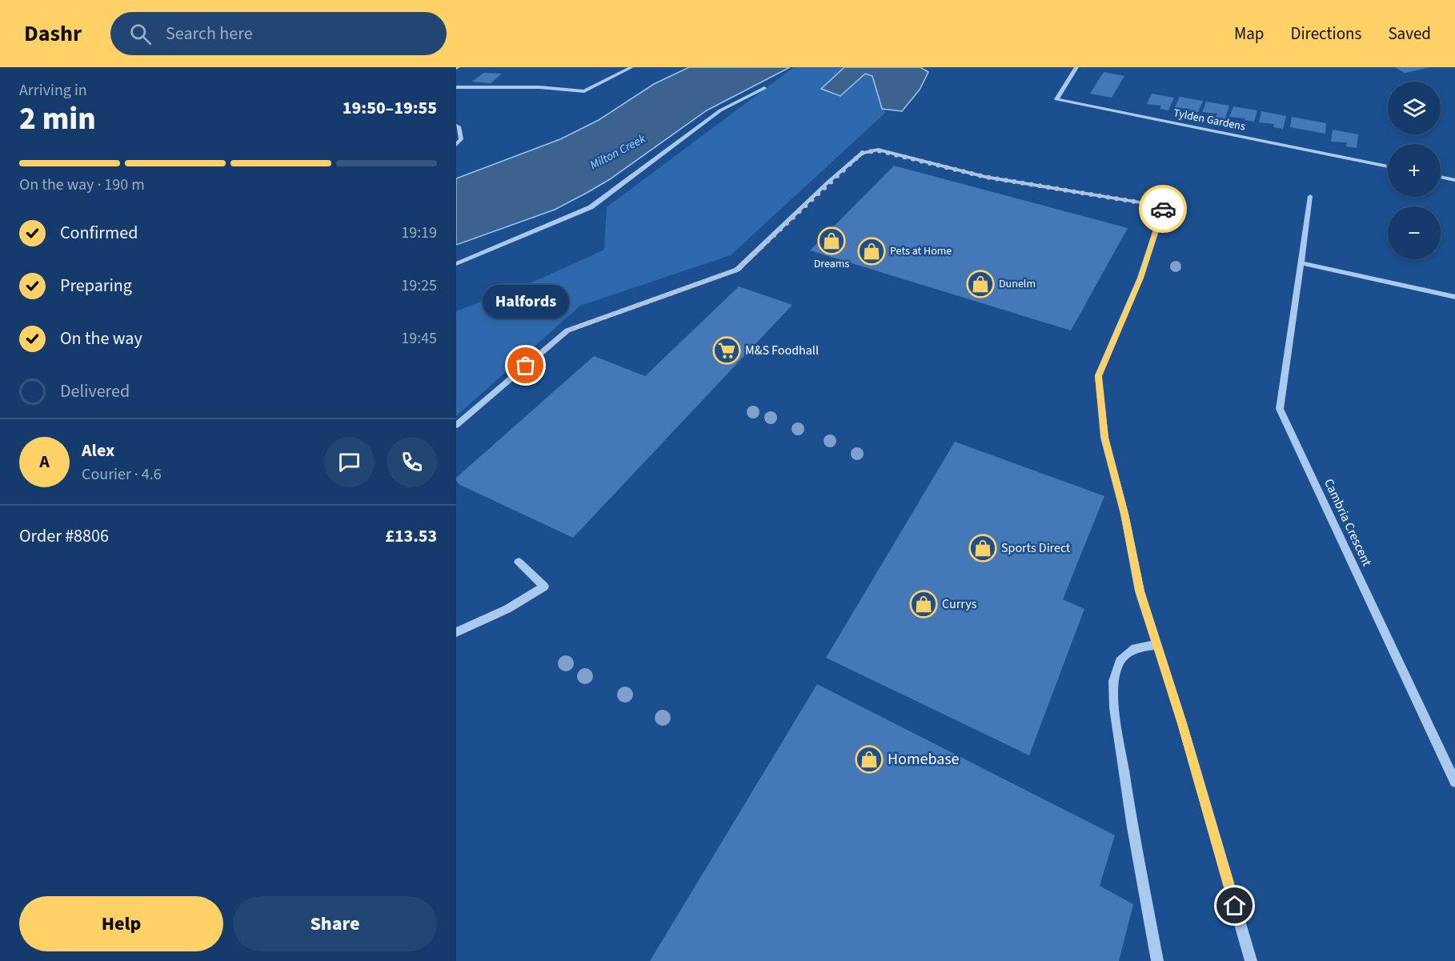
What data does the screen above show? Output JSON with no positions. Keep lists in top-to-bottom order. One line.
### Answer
{"streets":{"street":["Tylden Gardens","Cambria Crescent"]},"water":["Milton Creek"],"places":{"shop":["Dreams","Pets at Home","Dunelm","Sports Direct","Currys","Homebase"],"supermarket":["M&S Foodhall"],"other":["Halfords"]},"page":{"header":"Dashr","search":"Search here","nav":["Map","Directions","Saved"],"heading":["2 min","Arriving in","19:50–19:55"],"panel":["Alex","Courier · 4.6","Order #8806","£13.53"],"map_buttons":["+","−"],"bar":"On the way · 190 m","list":[["Confirmed","19:19"],["Preparing","19:25"],["On the way","19:45"],"Delivered"],"bubble":"Halfords","round":"A","buttons":["Help","Share"]}}
